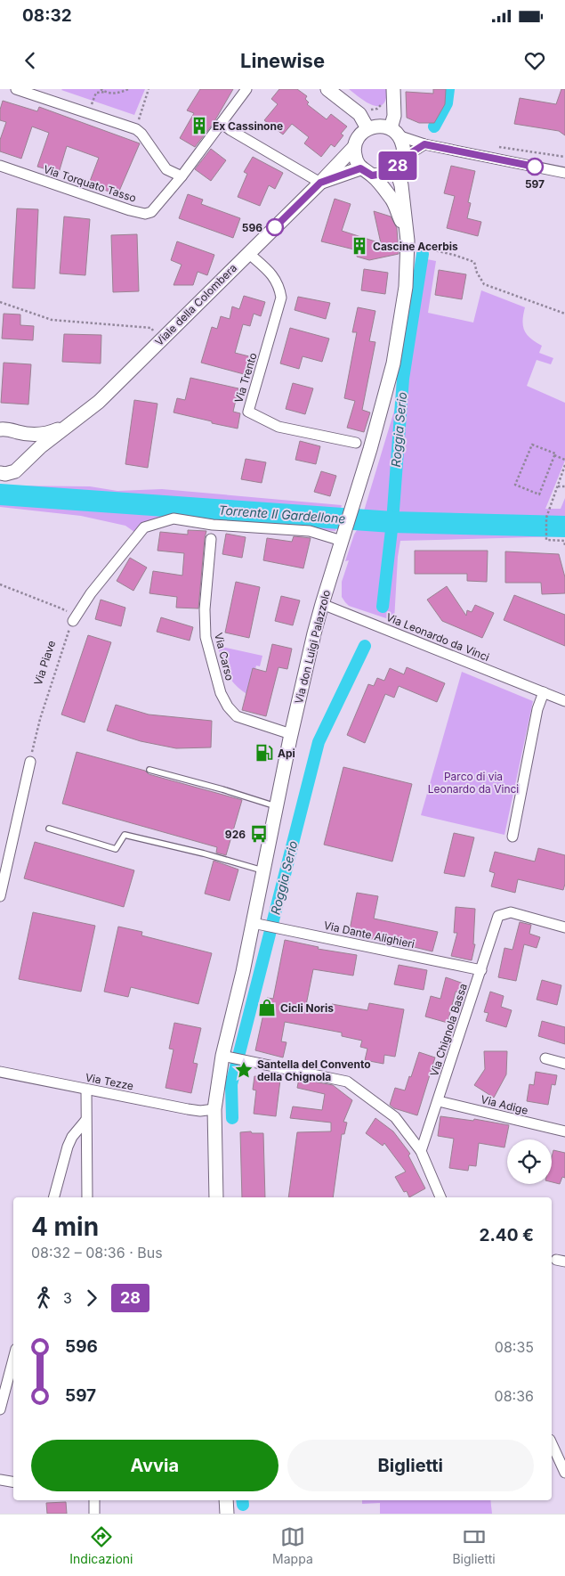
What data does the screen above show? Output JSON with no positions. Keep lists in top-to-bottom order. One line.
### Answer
{"streets":{"street":["Via Torquato Tasso","Viale della Colombera","Via Trento","Via Leonardo da Vinci","Via don Luigi Palazzolo","Via Carso","Via Dante Alighieri","Via Chignola Bassa","Via Tezze","Via Adige"],"path":["Via Piave"]},"crossings":[["Viale della Colombera","Via Trento"],["Viale della Colombera","Via don Luigi Palazzolo"],["Via Leonardo da Vinci","Via don Luigi Palazzolo"],["Via don Luigi Palazzolo","Via Carso"],["Via don Luigi Palazzolo","Via Dante Alighieri"],["Via don Luigi Palazzolo","Via Tezze"],["Via Dante Alighieri","Via Chignola Bassa"],["Via Chignola Bassa","Via Adige"]],"water":["Roggia Serio","Torrente Il Gardellone"],"parks":["Parco di via Leonardo da Vinci"],"places":{"building":["Ex Cassinone","Cascine Acerbis"],"other":["597","596"],"fuel station":["Api"],"bus stop":["926"],"shop":["Cicli Noris"],"place":["Santella del Convento della Chignola"]},"lines":["bus line 28"],"page":{"status":"08:32","header":"Linewise","on_map":"28","heading":["4 min","08:32 – 08:36 · Bus","2.40 €"],"legs":["3","28"],"list":[{"name":"596","value":"08:35"},{"name":"597","value":"08:36"}],"buttons":["Avvia","Biglietti"],"tabs":["Indicazioni","Mappa","Biglietti"]}}
